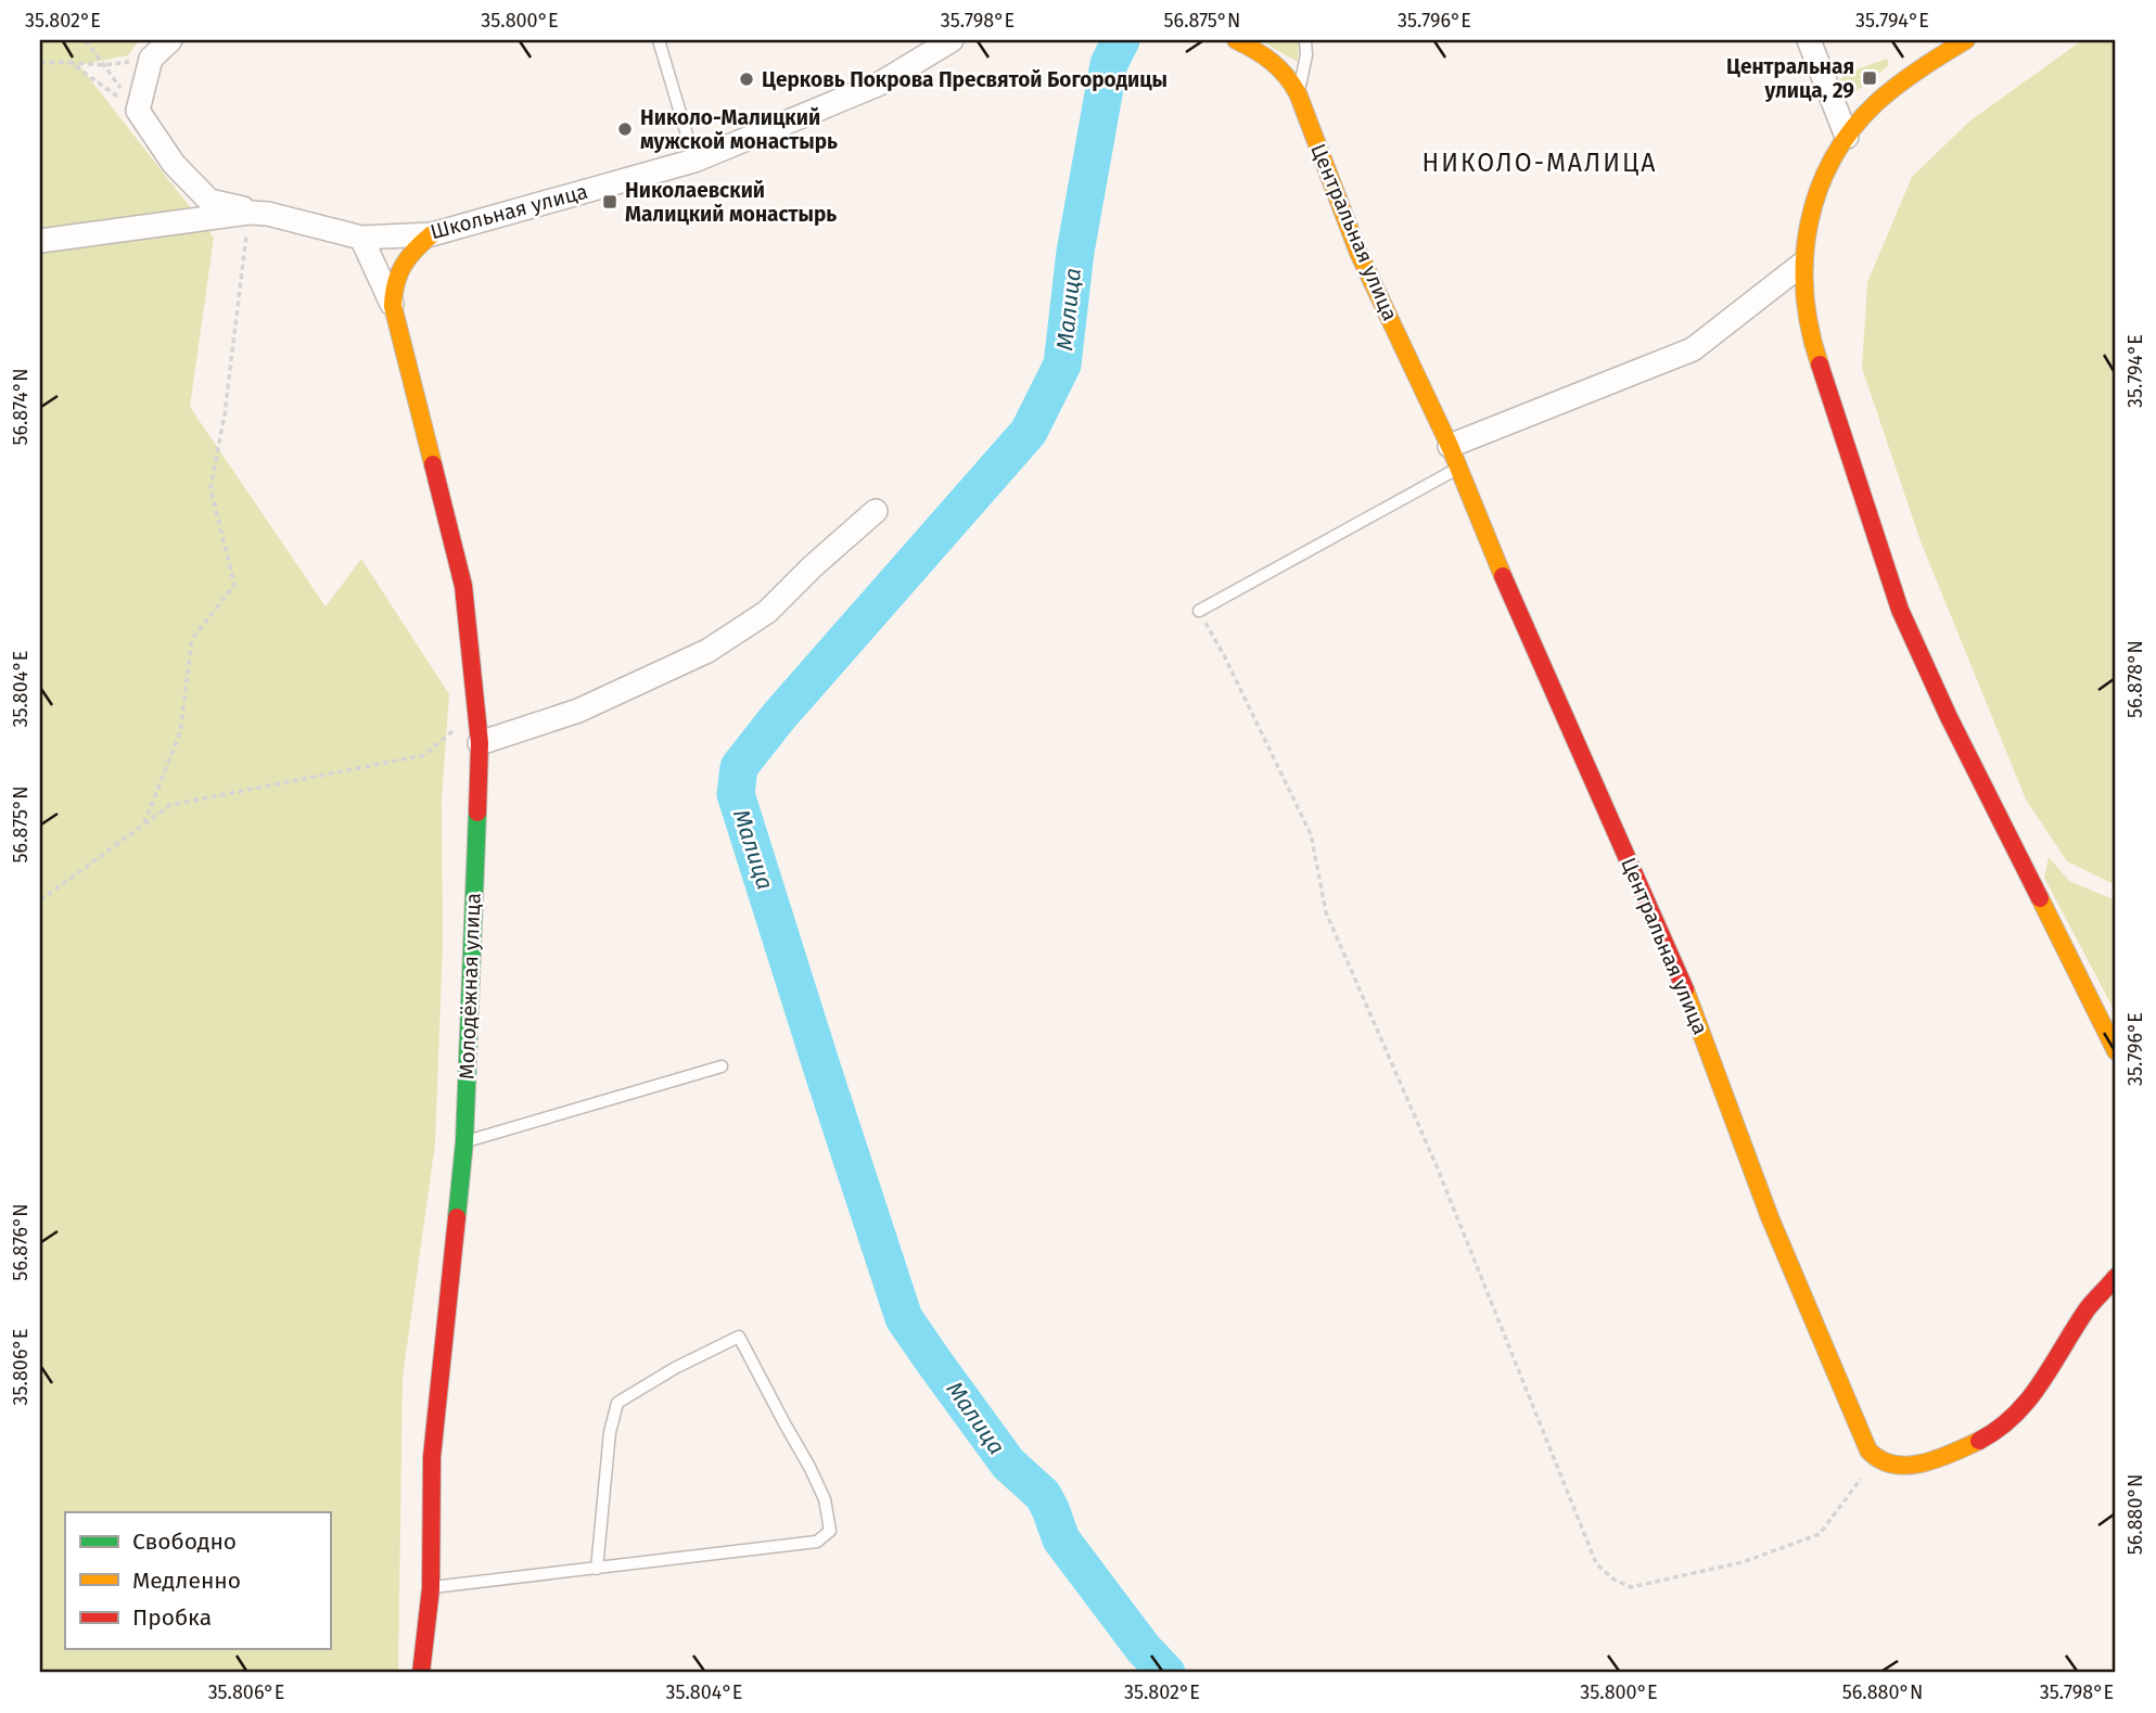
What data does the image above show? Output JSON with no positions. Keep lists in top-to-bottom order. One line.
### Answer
{"streets":{"street":["Школьная улица","Центральная улица","Молодёжная улица"]},"crossings":[["Школьная улица","Молодёжная улица"]],"districts":["НИКОЛО-МАЛИЦА"],"water":["Малица"],"places":{"transit":["Центральная улица, 29","Николаевский Малицкий монастырь"],"other":["Церковь Покрова Пресвятой Богородицы","Николо-Малицкий мужской монастырь"]},"legend":["Свободно","Медленно","Пробка"],"coordinates":["35.802°E","35.800°E","35.798°E","56.875°N","35.796°E","35.794°E","56.874°N","56.878°N","35.804°E","56.876°N","35.806°E","56.880°N"]}
